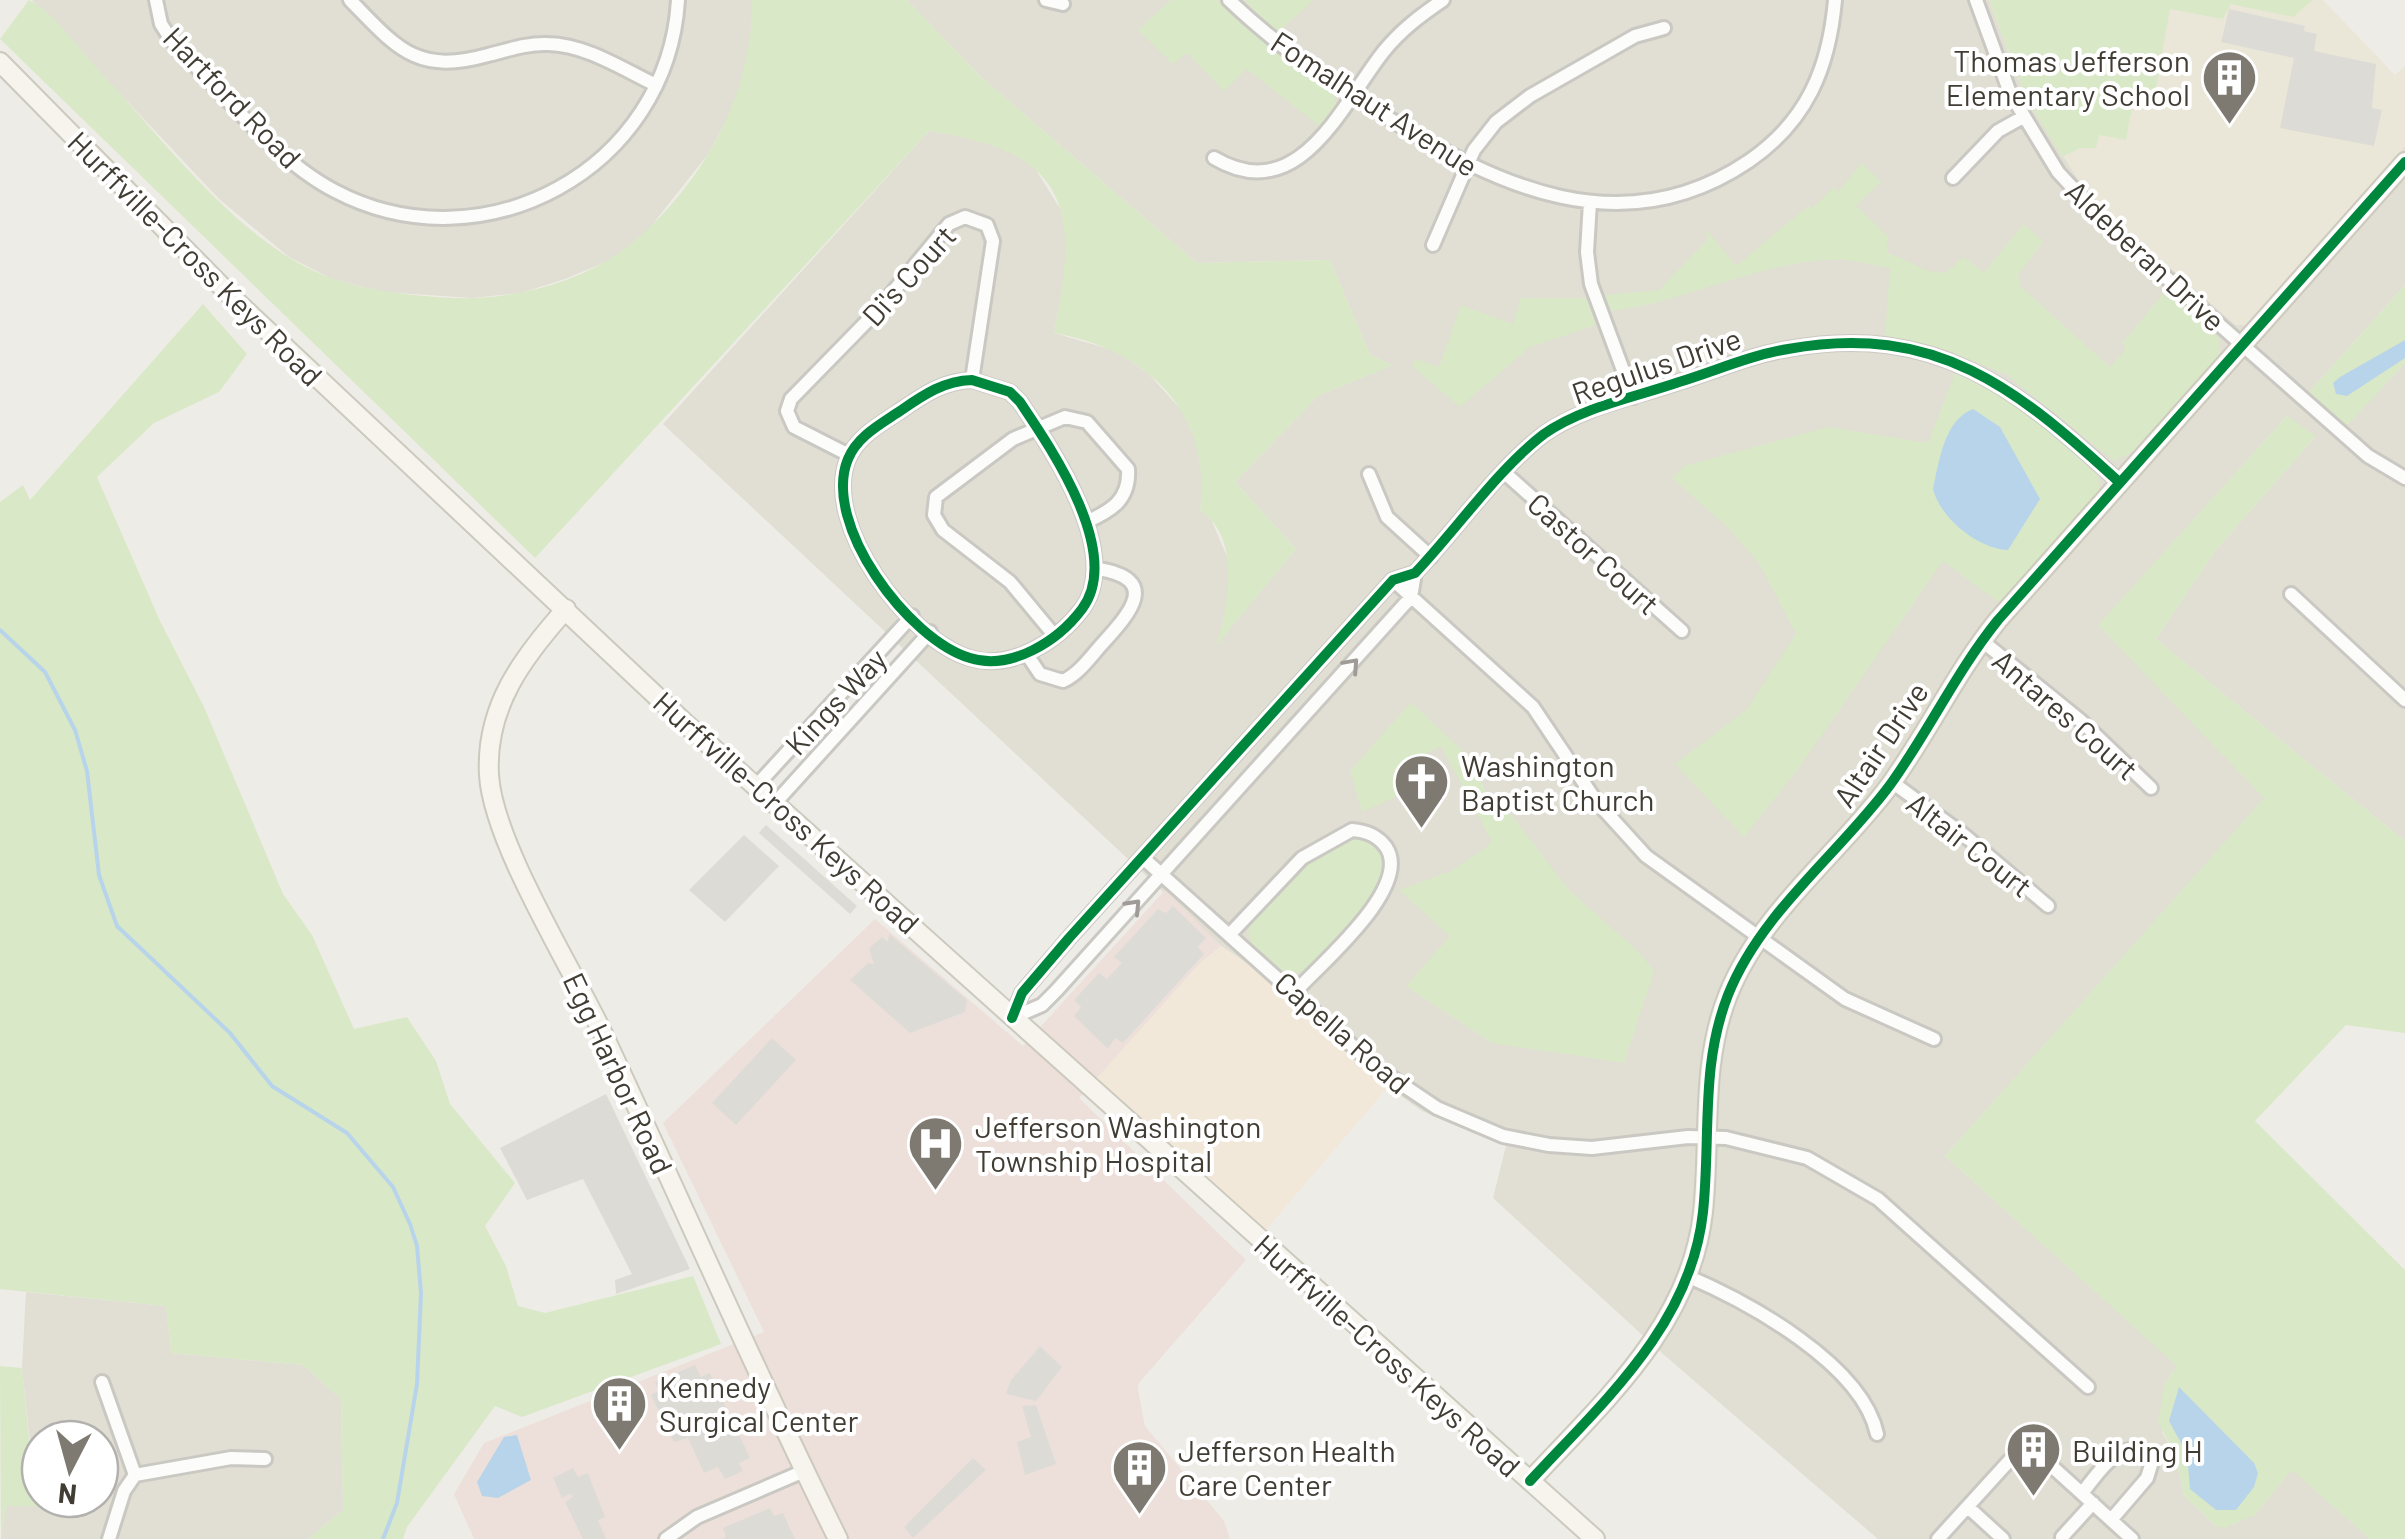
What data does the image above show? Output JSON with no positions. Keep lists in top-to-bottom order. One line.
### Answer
{"streets":{"main road":["Hurffville-Cross Keys Road","Altair Drive","Egg Harbor Road"],"street":["Hartford Road","Fomalhaut Avenue","Aldeberan Drive","Di's Court","Regulus Drive","Castor Court","Kings Way","Antares Court","Altair Court","Capella Road"]},"crossings":[["Aldeberan Drive","Altair Drive"],["Hurffville-Cross Keys Road","Kings Way"],["Hurffville-Cross Keys Road","Altair Drive"],["Hurffville-Cross Keys Road","Egg Harbor Road"],["Regulus Drive","Castor Court"],["Regulus Drive","Altair Drive"],["Antares Court","Altair Drive"],["Altair Drive","Altair Court"],["Altair Drive","Capella Road"]],"places":{"building":["Thomas Jefferson Elementary School","Kennedy Surgical Center","Building H","Jefferson Health Care Center"],"church":["Washington Baptist Church"],"hospital":["Jefferson Washington Township Hospital"]},"north":"bottom"}
